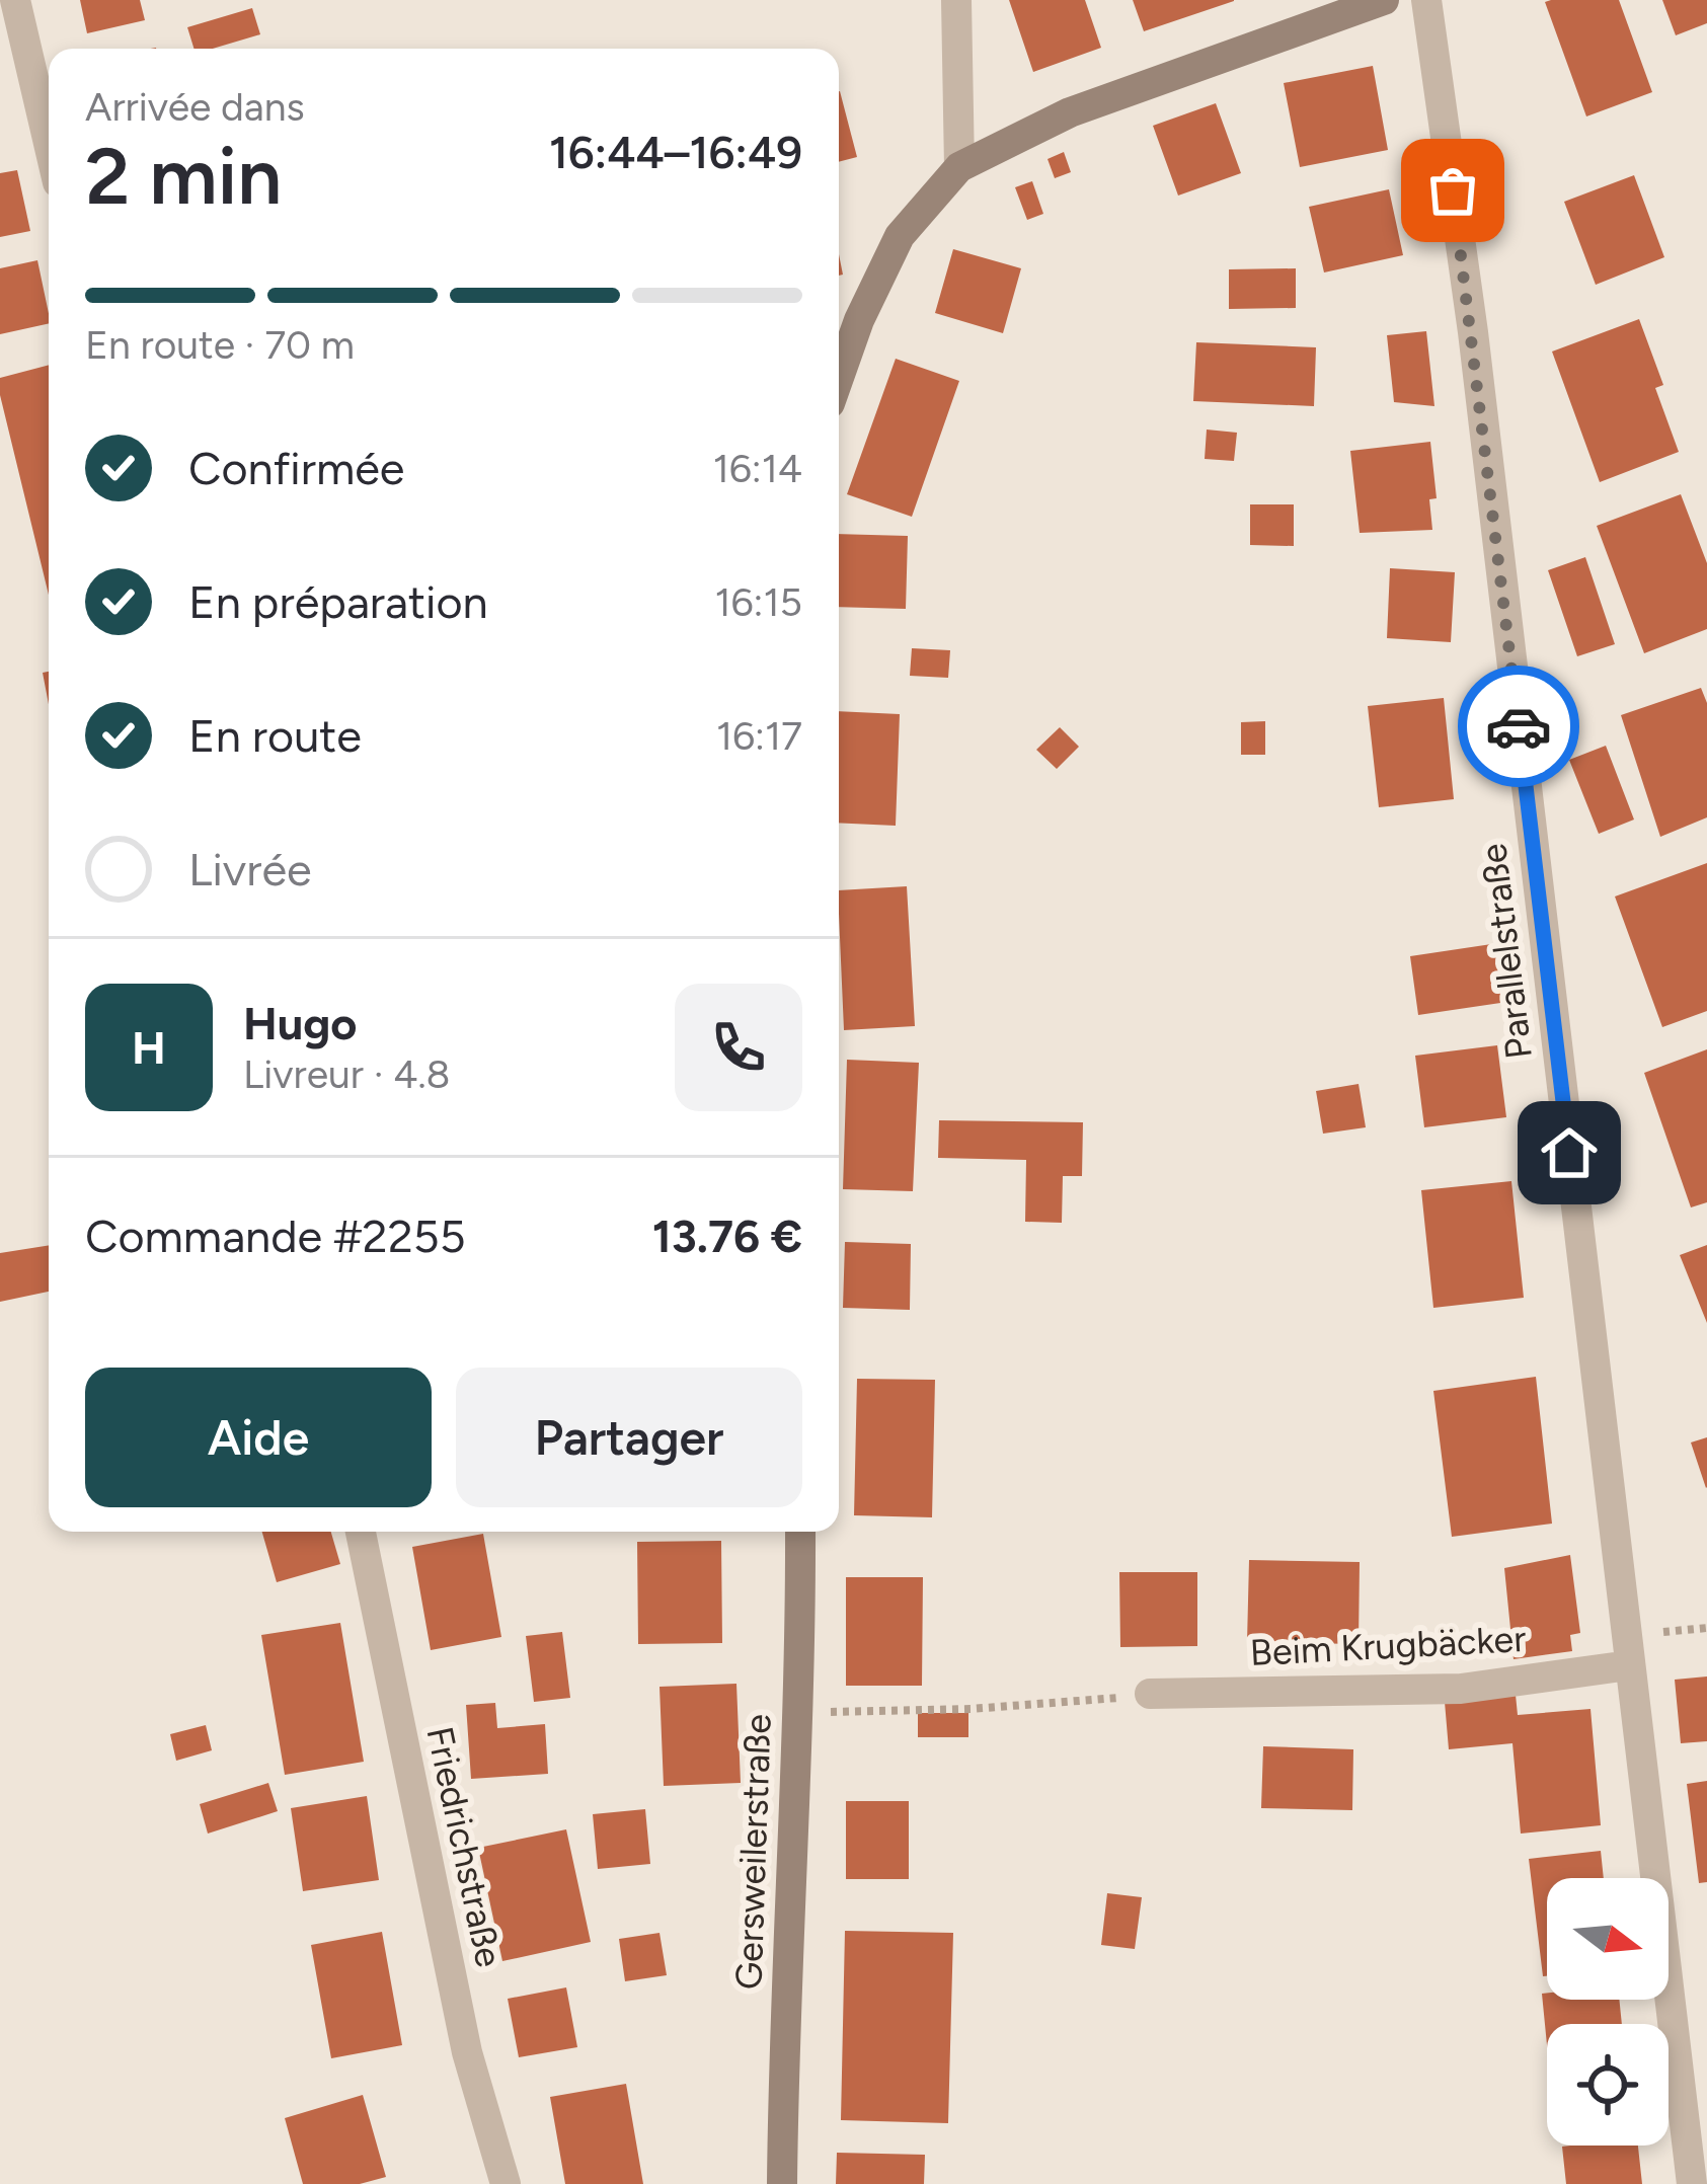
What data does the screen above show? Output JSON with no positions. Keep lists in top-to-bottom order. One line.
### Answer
{"streets":{"street":["Parallelstraße","Beim Krugbäcker","Friedrichstraße","Gersweilerstraße"]},"crossings":[["Parallelstraße","Beim Krugbäcker"]],"north":"right","page":{"heading":["2 min","Arrivée dans","16:44–16:49"],"panel":["Hugo","Livreur · 4.8","Commande #2255","13.76 €"],"bar":"En route · 70 m","list":[["Confirmée","16:14"],["En préparation","16:15"],["En route","16:17"],"Livrée"],"round":"H","buttons":["Aide","Partager"]}}
